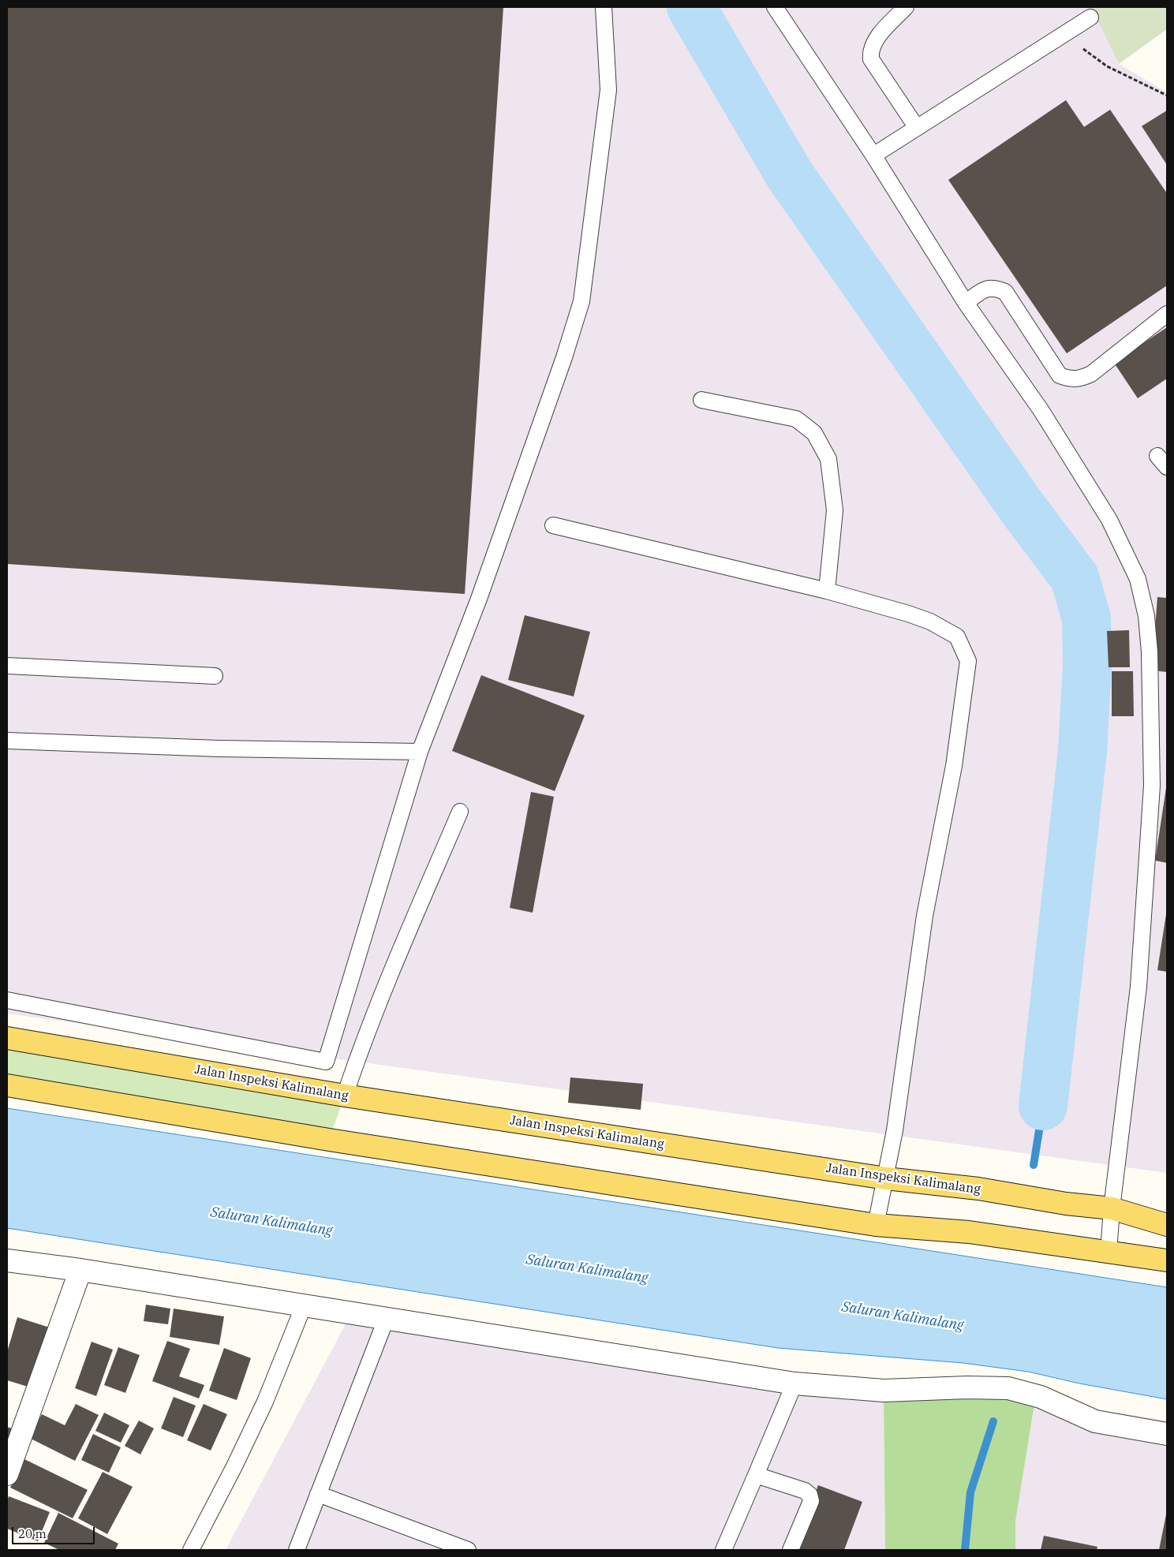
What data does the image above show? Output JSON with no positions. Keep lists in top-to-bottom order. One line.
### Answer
{"streets":{"main road":["Jalan Inspeksi Kalimalang"]},"water":["Saluran Kalimalang"],"scale_bar":"20 m"}
